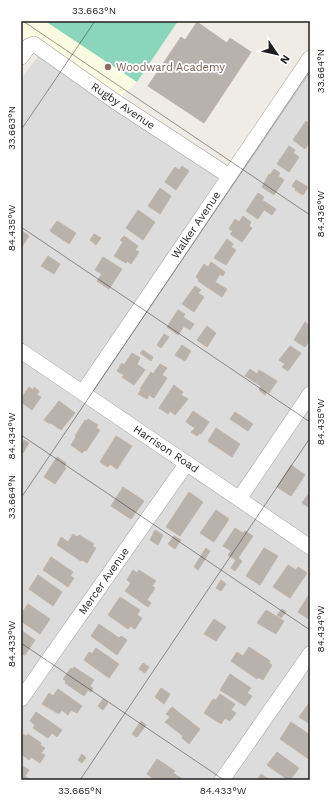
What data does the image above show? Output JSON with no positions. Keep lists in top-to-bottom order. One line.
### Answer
{"streets":{"street":["Rugby Avenue","Walker Avenue","Harrison Road","Mercer Avenue"]},"crossings":[["Rugby Avenue","Walker Avenue"],["Walker Avenue","Harrison Road"],["Harrison Road","Mercer Avenue"]],"places":["Woodward Academy"],"north":"bottom right","coordinates":["33.663°N","33.664°N","84.436°W","84.435°W","84.434°W","84.433°W","33.665°N"]}
